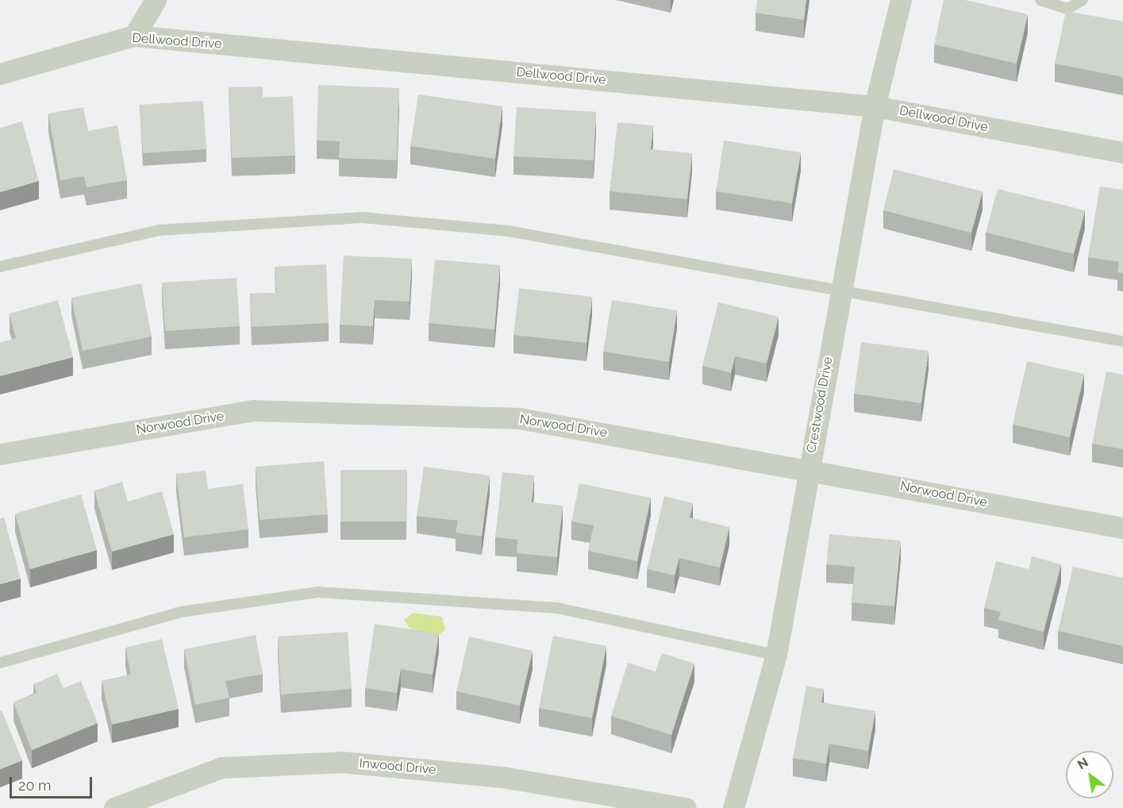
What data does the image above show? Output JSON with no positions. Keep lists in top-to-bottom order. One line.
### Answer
{"streets":{"street":["Dellwood Drive","Crestwood Drive","Norwood Drive","Inwood Drive"]},"crossings":[["Dellwood Drive","Crestwood Drive"],["Crestwood Drive","Norwood Drive"]],"scale_bar":"20 m","north":"top left"}
